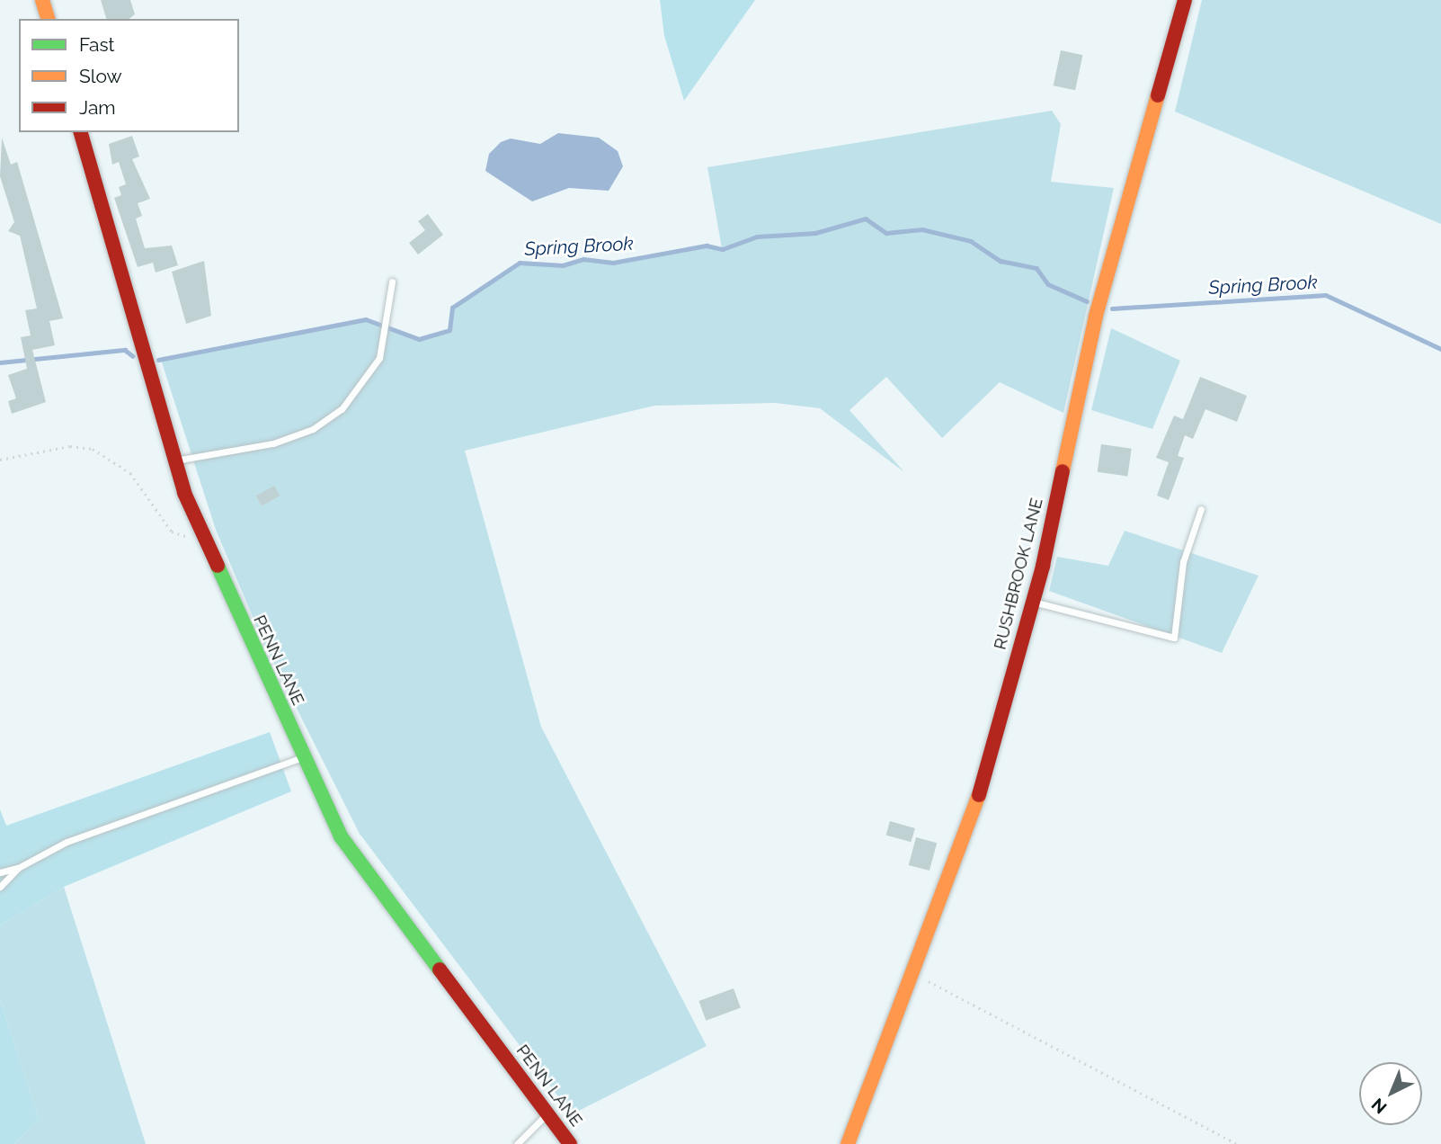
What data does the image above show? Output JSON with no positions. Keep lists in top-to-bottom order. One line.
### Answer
{"streets":{"street":["RUSHBROOK LANE","PENN LANE"]},"water":["Spring Brook"],"legend":["Fast","Slow","Jam"],"north":"bottom left"}
